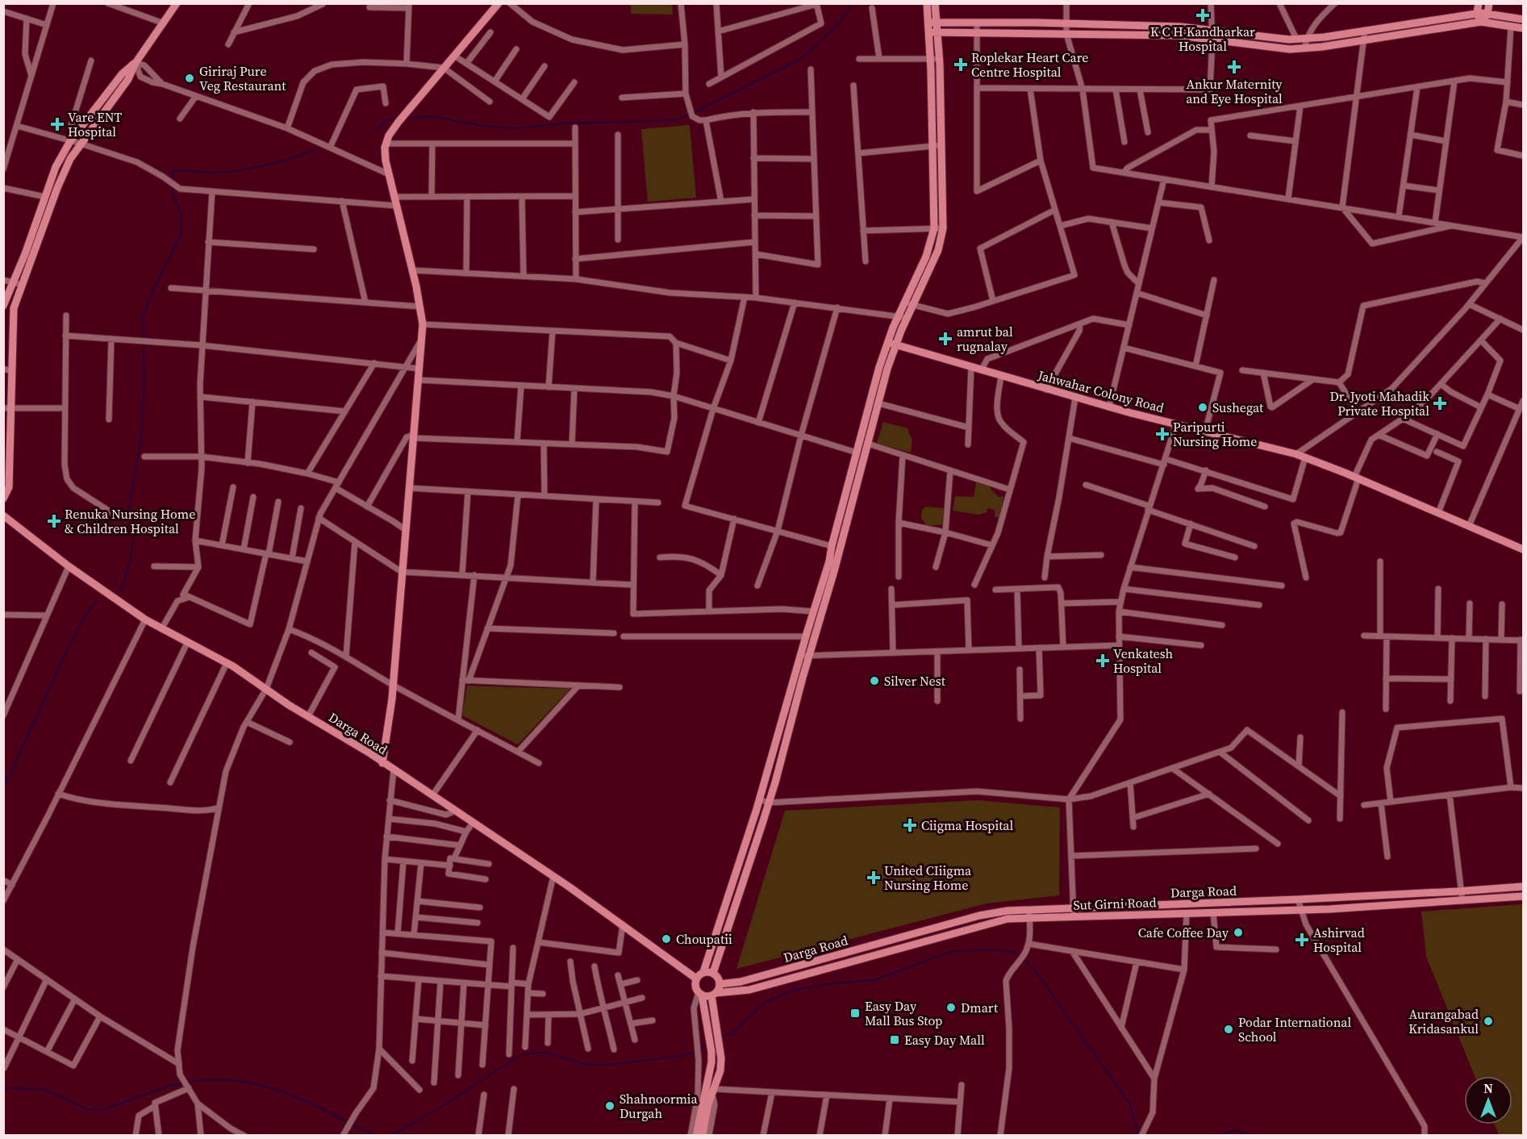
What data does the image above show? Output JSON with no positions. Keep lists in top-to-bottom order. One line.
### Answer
{"streets":{"street":["Jahwahar Colony Road","Darga Road","Sut Girni Road"]},"crossings":[["Darga Road","Sut Girni Road"]],"places":{"health":["K C H Kandharkar Hospital","Roplekar Heart Care Centre Hospital","Ankur Maternity and Eye Hospital","Vare ENT Hospital","amrut bal rugnalay","Dr. Jyoti Mahadik Private Hospital","Paripurti Nursing Home","Renuka Nursing Home & Children Hospital","Venkatesh Hospital","Ciigma Hospital","United CIiigma Nursing Home","Ashirvad Hospital"],"other":["Giriraj Pure Veg Restaurant","Sushegat","Silver Nest","Cafe Coffee Day","Choupatii","Dmart","Aurangabad Kridasankul","Podar International School","Shahnoormia Durgah"],"transit":["Easy Day Mall Bus Stop","Easy Day Mall"]},"north":"top"}
